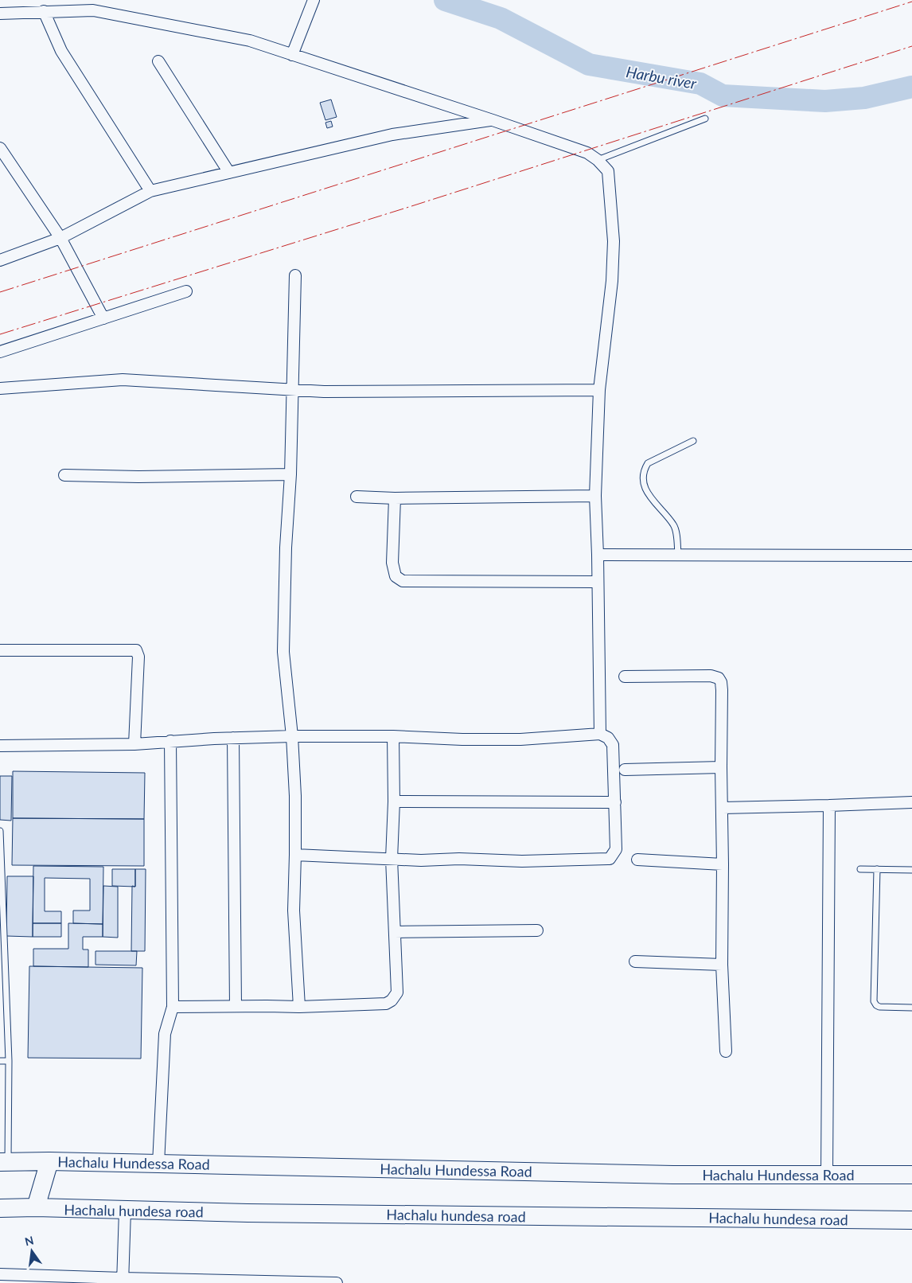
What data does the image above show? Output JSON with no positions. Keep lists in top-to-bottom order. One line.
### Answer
{"streets":{"main road":["Hachalu Hundessa Road","Hachalu hundesa road"]},"water":["Harbu river"],"north":"top"}
